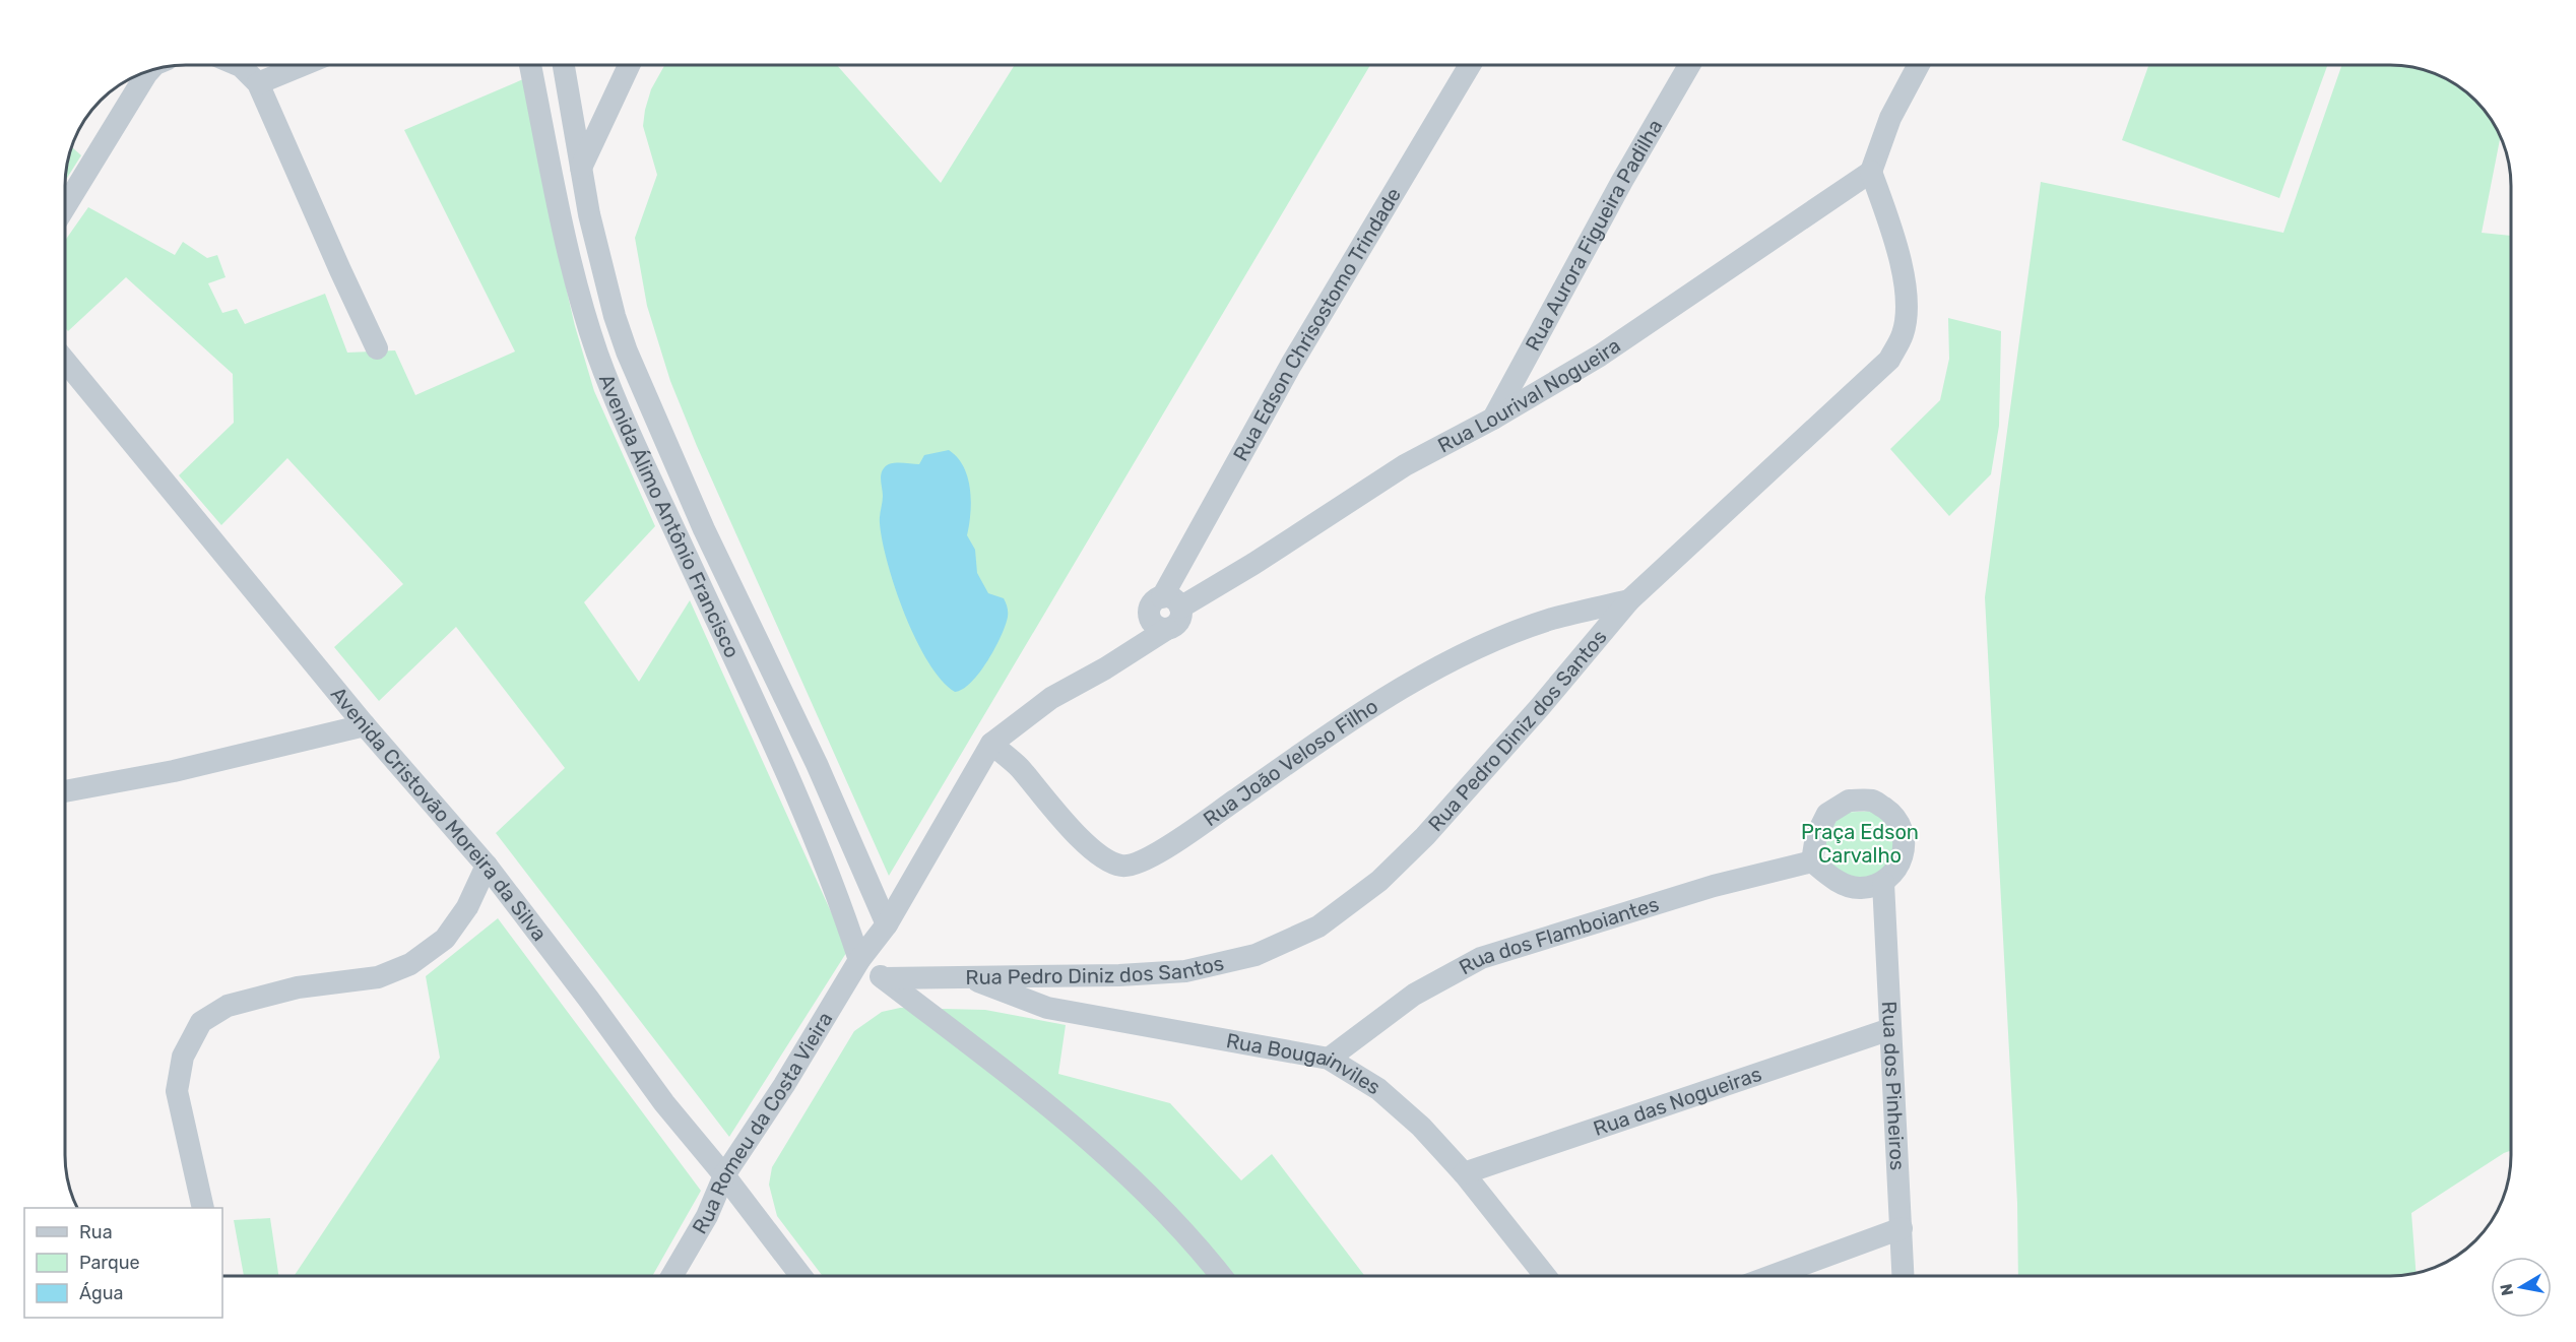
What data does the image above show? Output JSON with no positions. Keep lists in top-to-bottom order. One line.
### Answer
{"streets":{"street":["Rua Aurora Figueira Padilha","Rua Edson Chrisostomo Trindade","Rua Lourival Nogueira","Avenida Álimo Antônio Francisco","Rua Pedro Diniz dos Santos","Rua João Veloso Filho","Avenida Cristovão Moreira da Silva","Rua dos Flamboiantes","Rua Bougainviles","Rua dos Pinheiros","Rua das Nogueiras","Rua Romeu da Costa Vieira"]},"crossings":[["Rua Aurora Figueira Padilha","Rua Lourival Nogueira"],["Rua Edson Chrisostomo Trindade","Rua Lourival Nogueira"],["Rua Lourival Nogueira","Rua Pedro Diniz dos Santos"],["Avenida Álimo Antônio Francisco","Rua Romeu da Costa Vieira"],["Rua Pedro Diniz dos Santos","Rua João Veloso Filho"],["Rua Pedro Diniz dos Santos","Rua Bougainviles"],["Rua João Veloso Filho","Rua Romeu da Costa Vieira"],["Avenida Cristovão Moreira da Silva","Rua Romeu da Costa Vieira"],["Rua dos Flamboiantes","Rua Bougainviles"],["Rua dos Flamboiantes","Rua dos Pinheiros"],["Rua Bougainviles","Rua das Nogueiras"],["Rua dos Pinheiros","Rua das Nogueiras"]],"parks":["Praça Edson Carvalho"],"legend":["Rua","Parque","Água"],"north":"left"}
